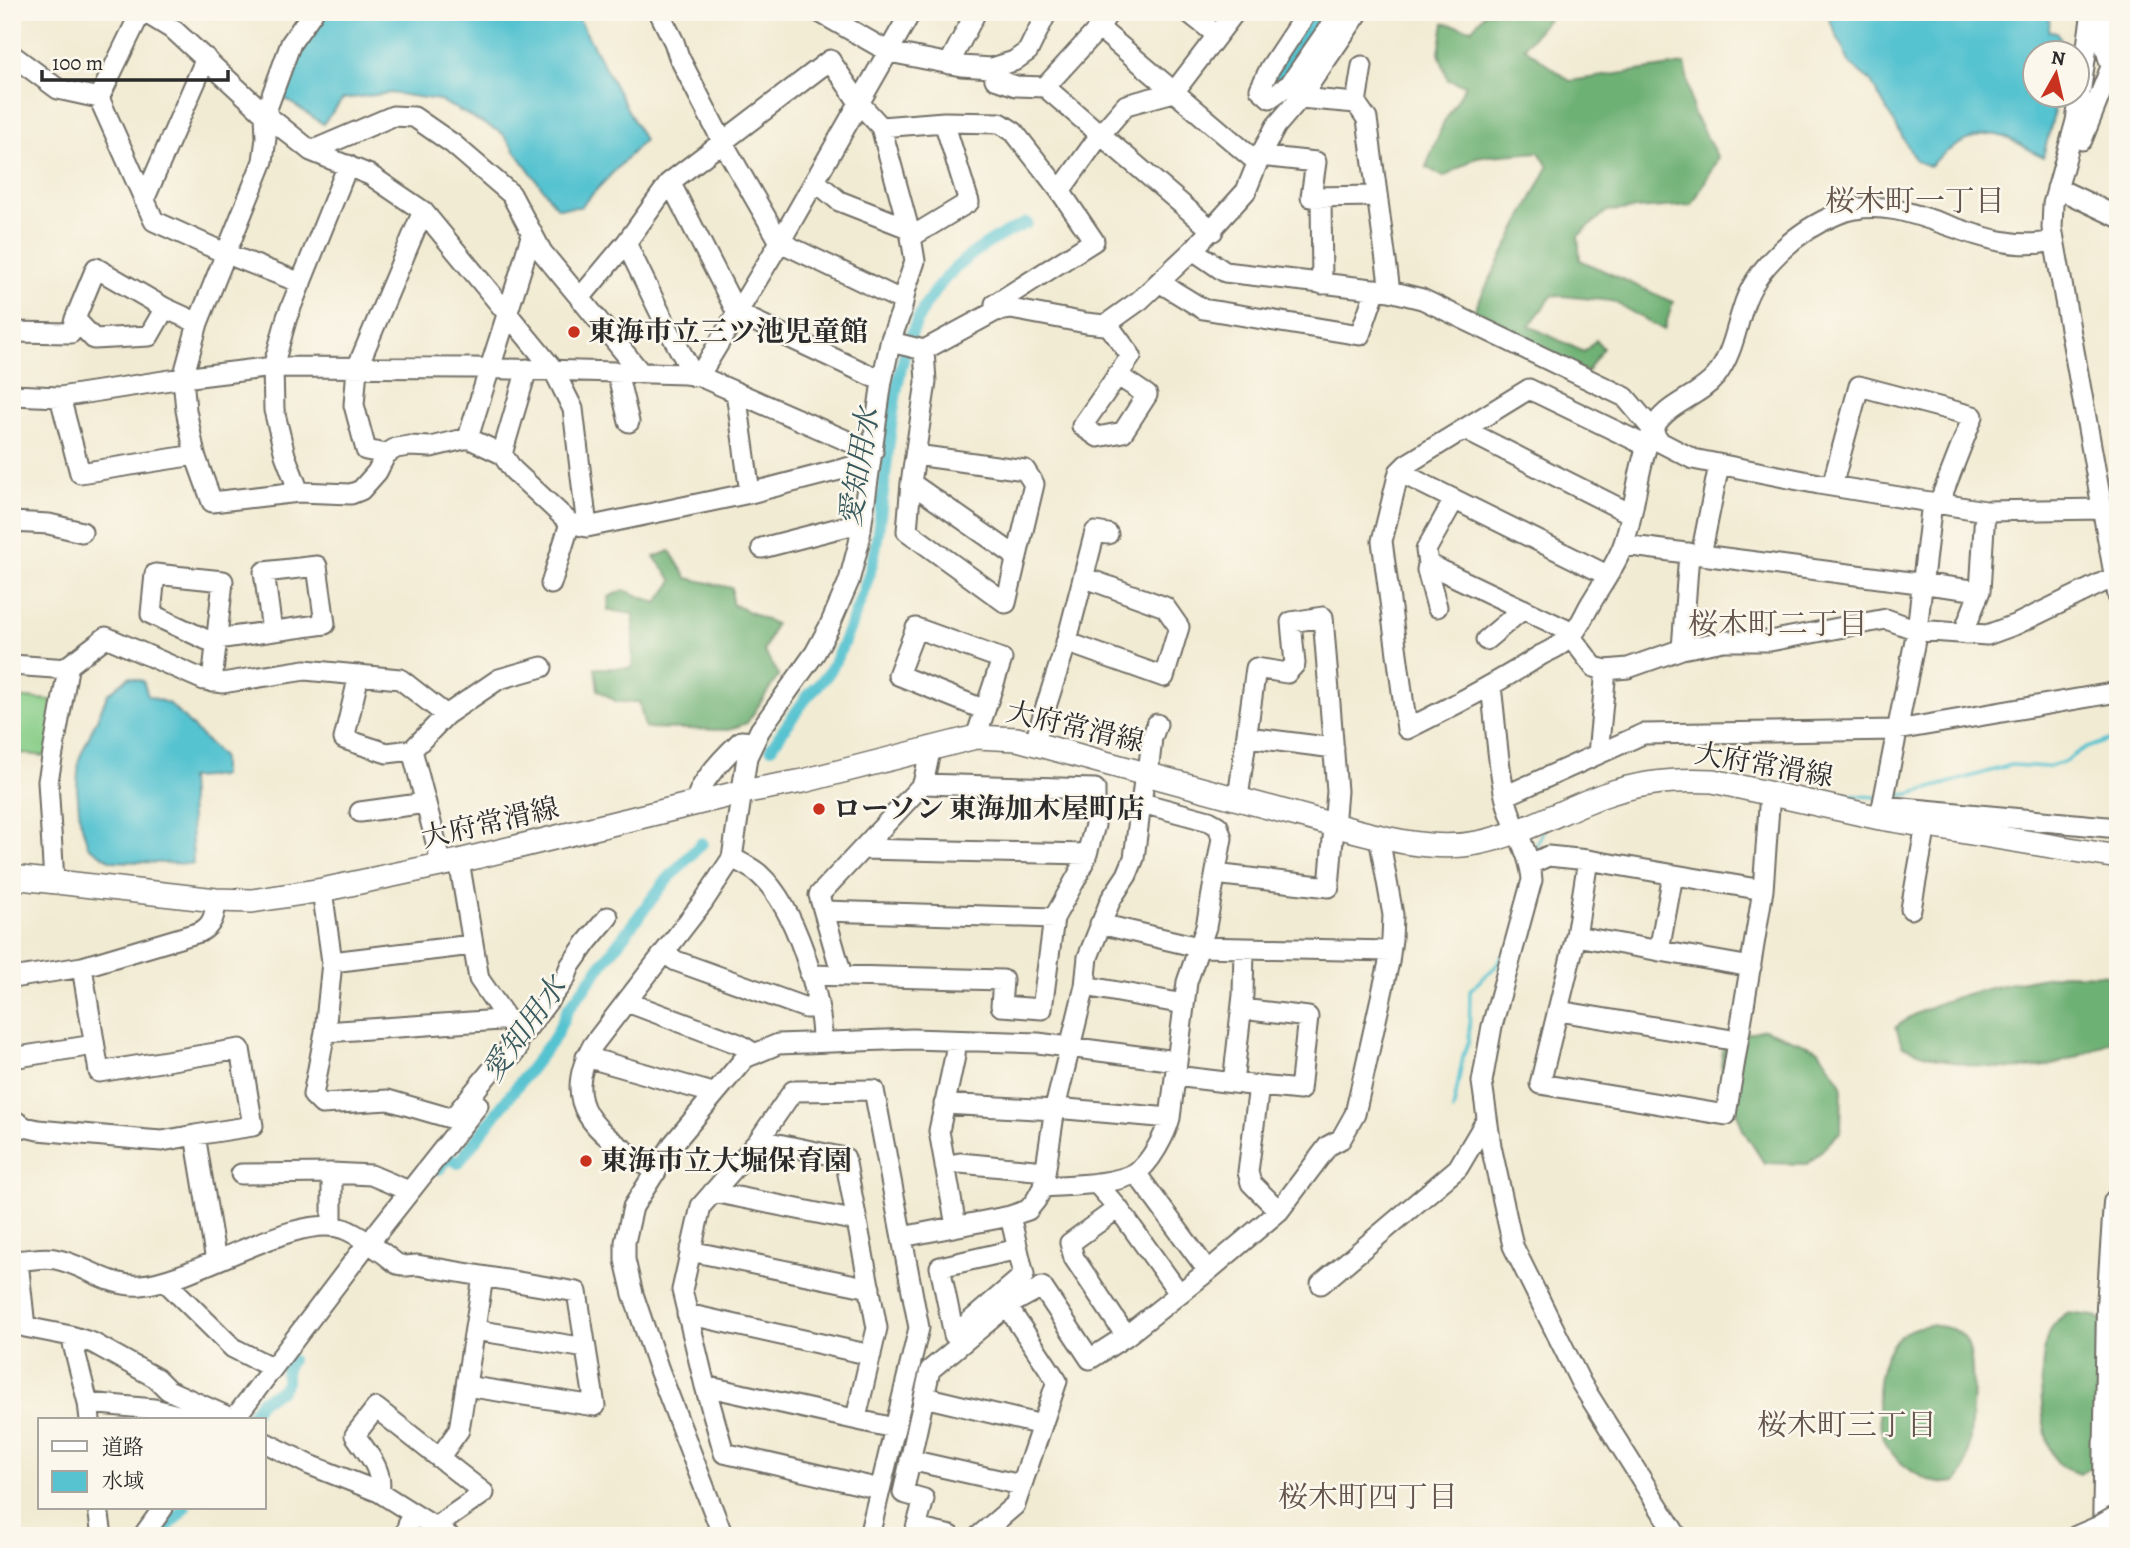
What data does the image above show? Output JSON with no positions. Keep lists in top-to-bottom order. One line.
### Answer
{"streets":{"main road":["大府常滑線"]},"districts":["桜木町一丁目","桜木町二丁目","桜木町三丁目","桜木町四丁目"],"water":["愛知用水"],"places":["東海市立三ツ池児童館","ローソン 東海加木屋町店","東海市立大堀保育園"],"legend":["道路","水域"],"scale_bar":"100 m","north":"top"}
